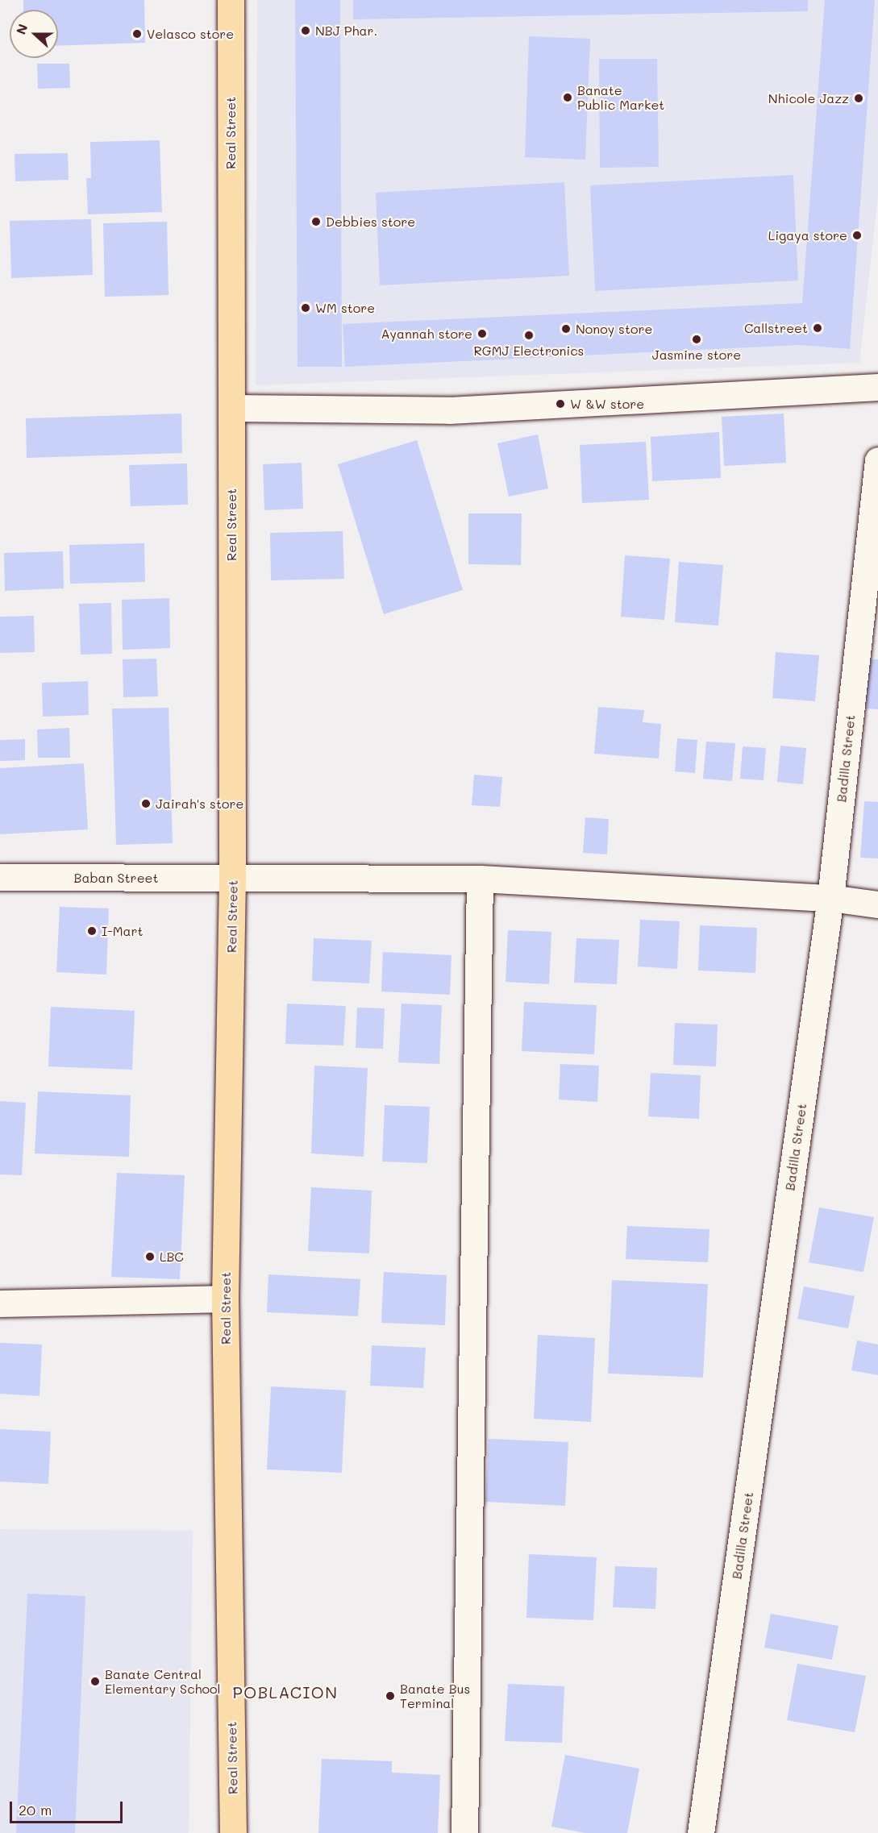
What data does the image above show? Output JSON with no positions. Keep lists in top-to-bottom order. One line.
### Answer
{"streets":{"main road":["Real Street"],"street":["Badilla Street","Baban Street"]},"crossings":[["Real Street","Baban Street"],["Badilla Street","Baban Street"]],"districts":["POBLACION"],"places":["NBJ Phar.","Velasco store","Banate Public Market","Nhicole Jazz","Debbies store","Ligaya store","WM store","Callstreet","Nonoy store","Ayannah store","RGMJ Electronics","Jasmine store","W &W store","Jairah's store","I-Mart","LBC","Banate Central Elementary School","Banate Bus Terminal"],"scale_bar":"20 m","north":"left"}
